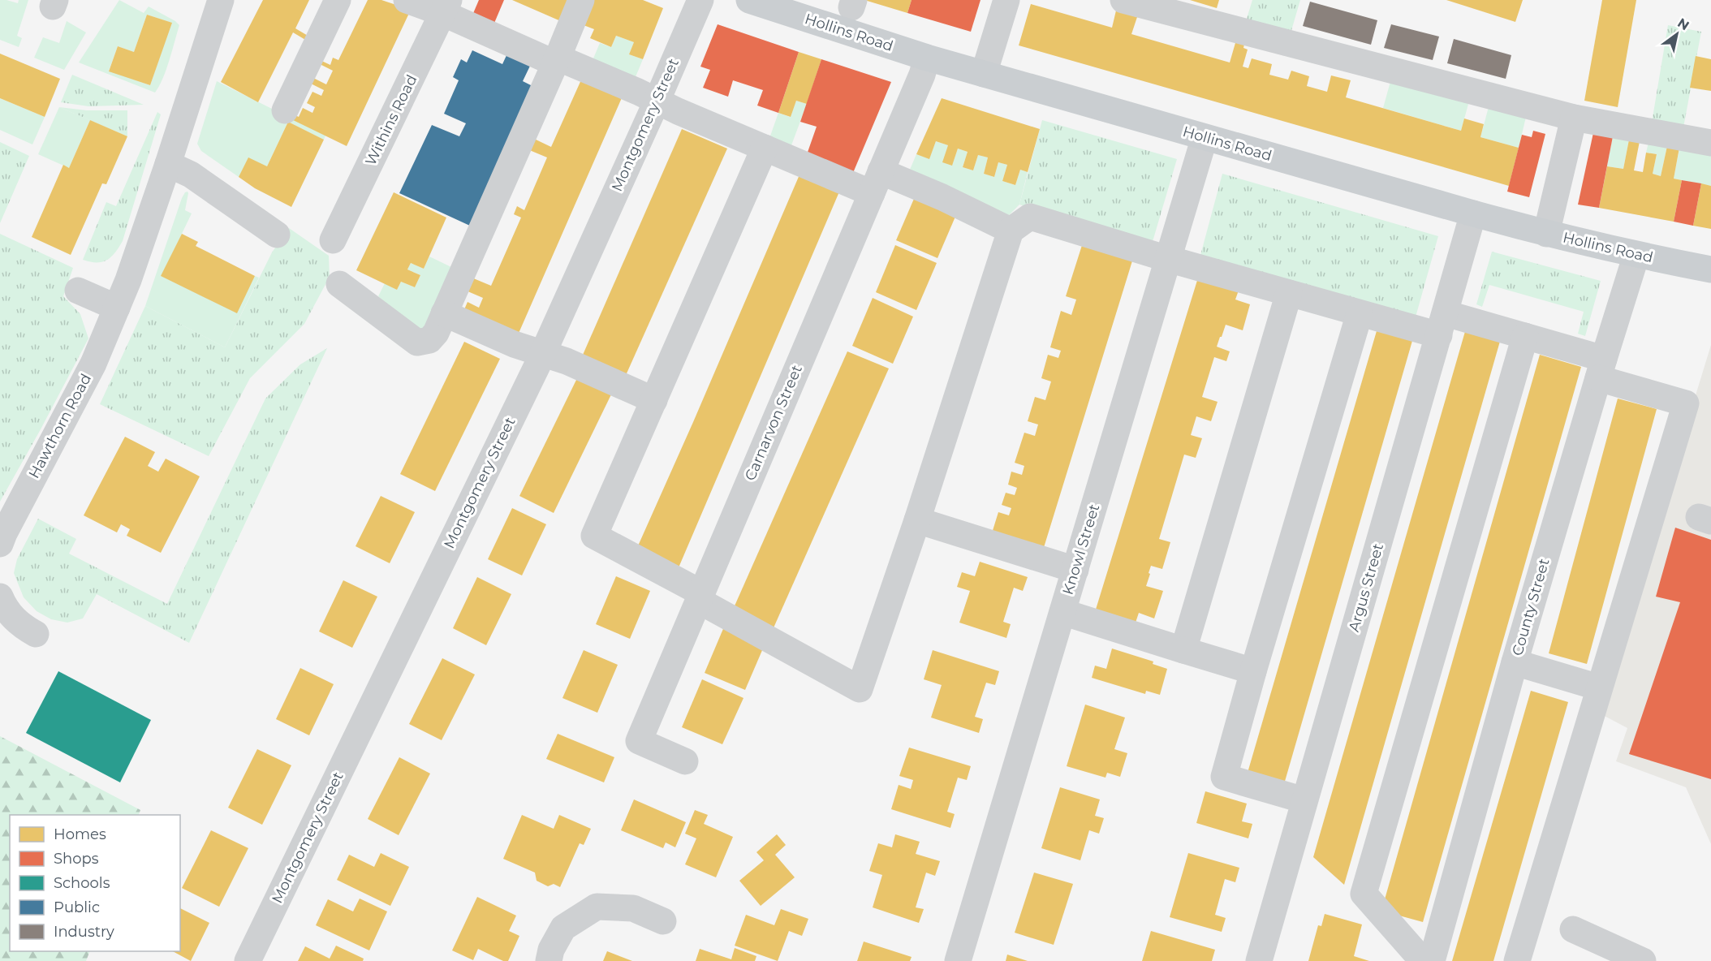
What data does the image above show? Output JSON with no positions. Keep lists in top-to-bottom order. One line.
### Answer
{"streets":{"main road":["Hollins Road"],"street":["Withins Road","Montgomery Street","Carnarvon Street","Hawthorn Road","Knowl Street","Argus Street","County Street"]},"crossings":[["Hollins Road","Carnarvon Street"],["Hollins Road","Knowl Street"],["Hollins Road","Argus Street"],["Hollins Road","County Street"]],"legend":["Homes","Shops","Schools","Public","Industry"],"north":"top right"}
